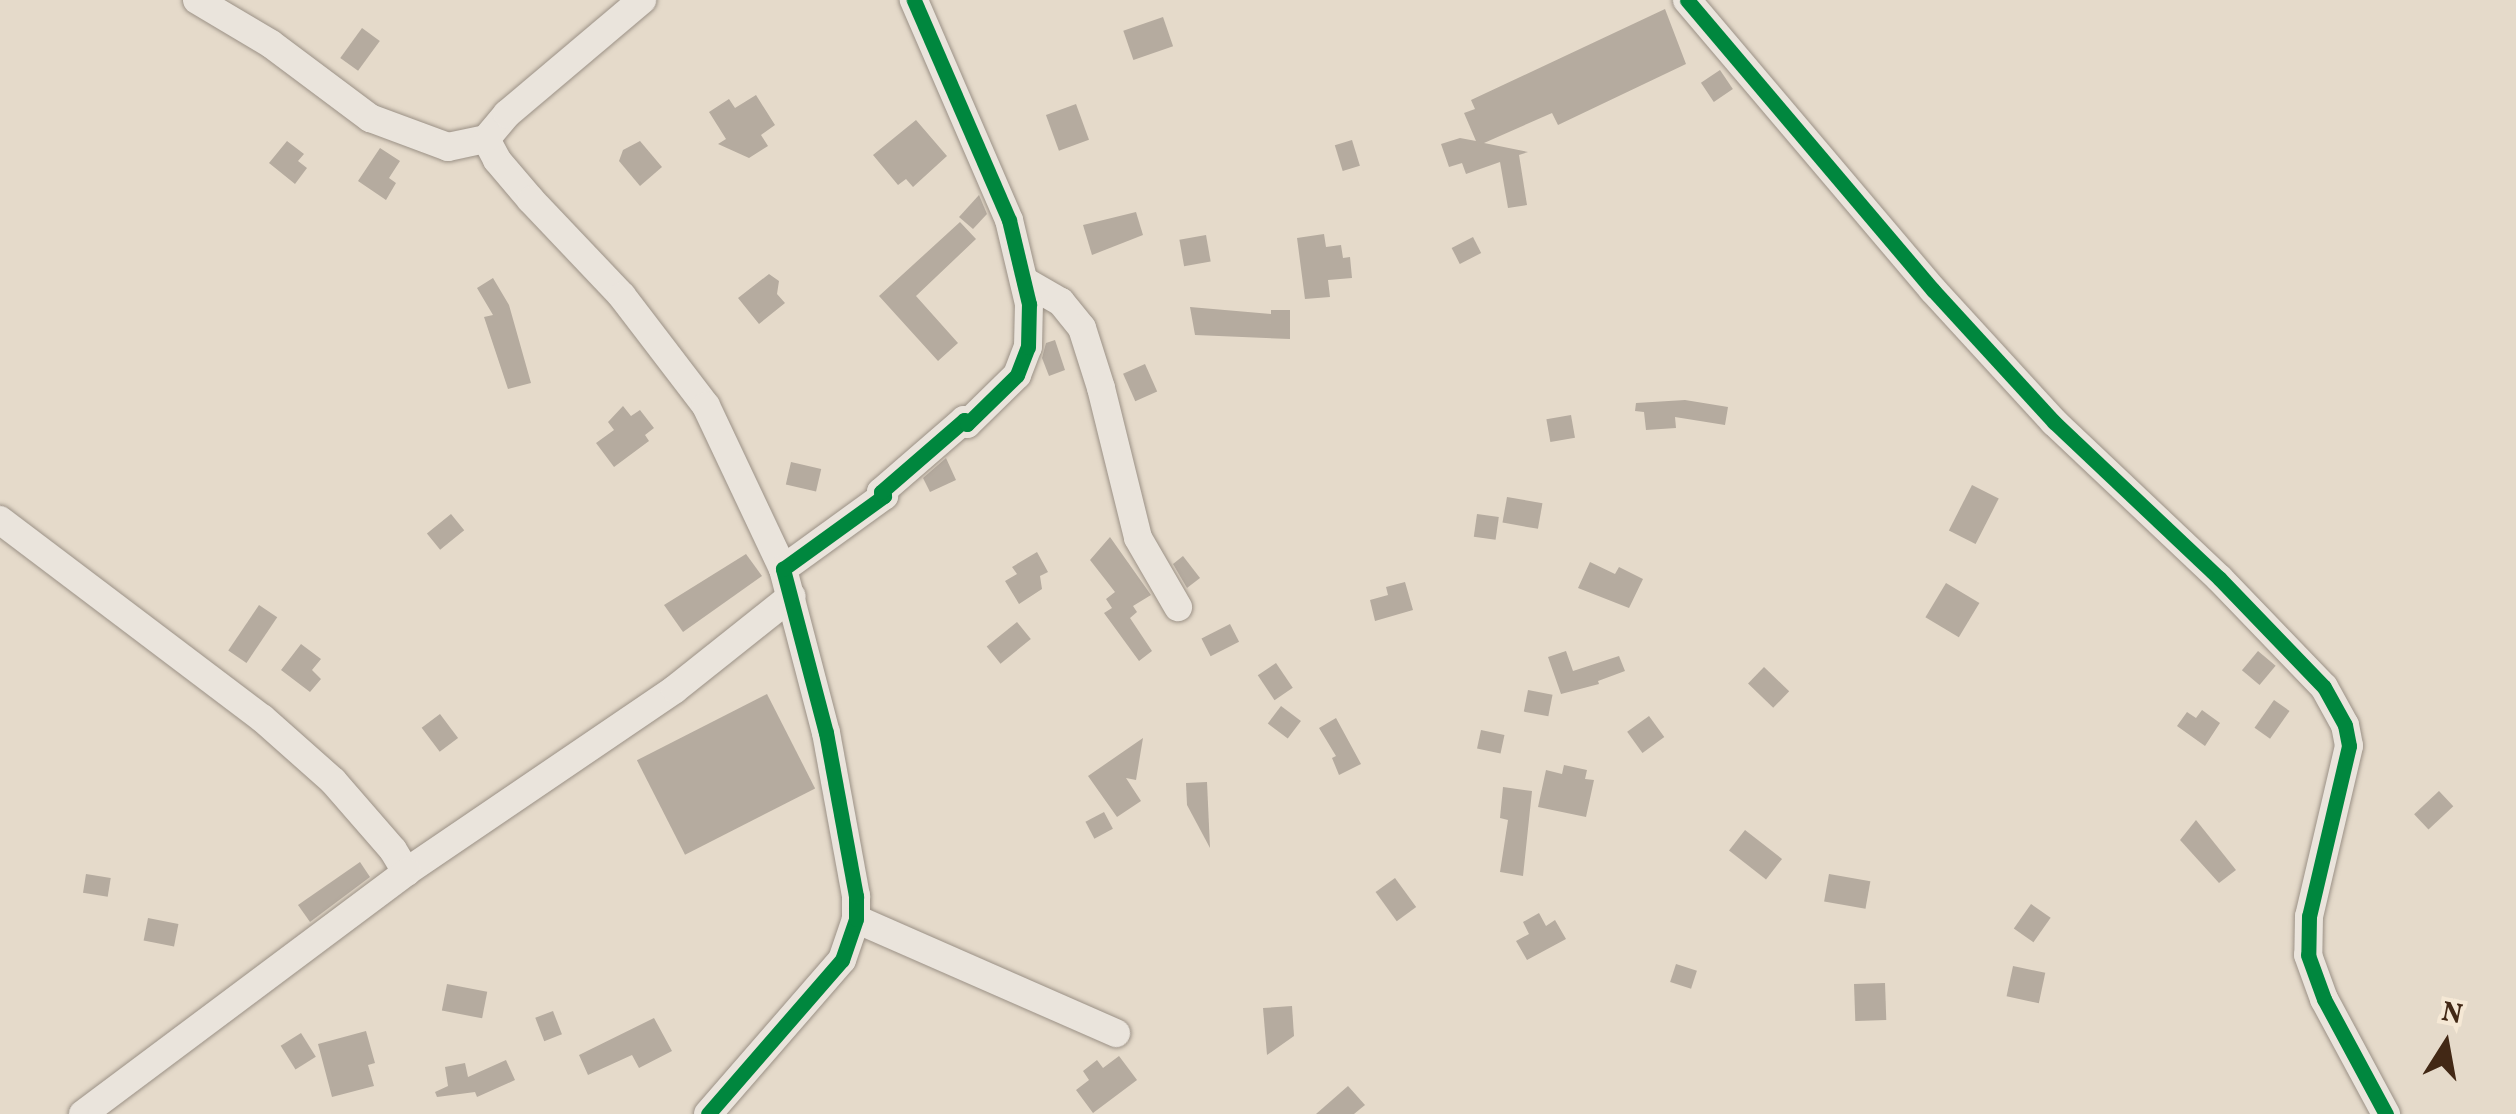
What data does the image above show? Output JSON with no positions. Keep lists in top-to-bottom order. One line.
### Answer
{"north":"top"}
